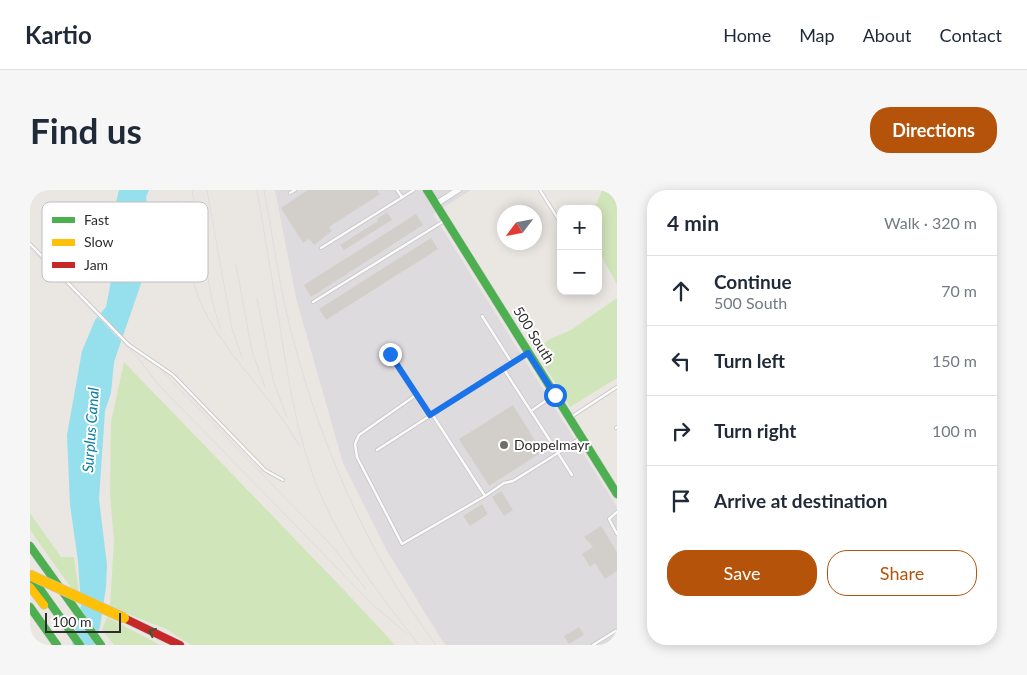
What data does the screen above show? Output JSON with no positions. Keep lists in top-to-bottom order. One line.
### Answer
{"streets":{"main road":["500 South"]},"water":["Surplus Canal"],"places":["Doppelmayr"],"legend":["Fast","Slow","Jam"],"scale_bar":"100 m","north":"bottom left","page":{"header":"Kartio","nav":["Home","Map","About","Contact"],"buttons":["Directions",["Save","Share"]],"title":"Find us","heading":["4 min","Walk · 320 m"],"map_buttons":["+","−"],"list":[["Continue","500 South","70 m"],["Turn left","150 m"],["Turn right","100 m"],"Arrive at destination"],"scale":"100 m"}}
